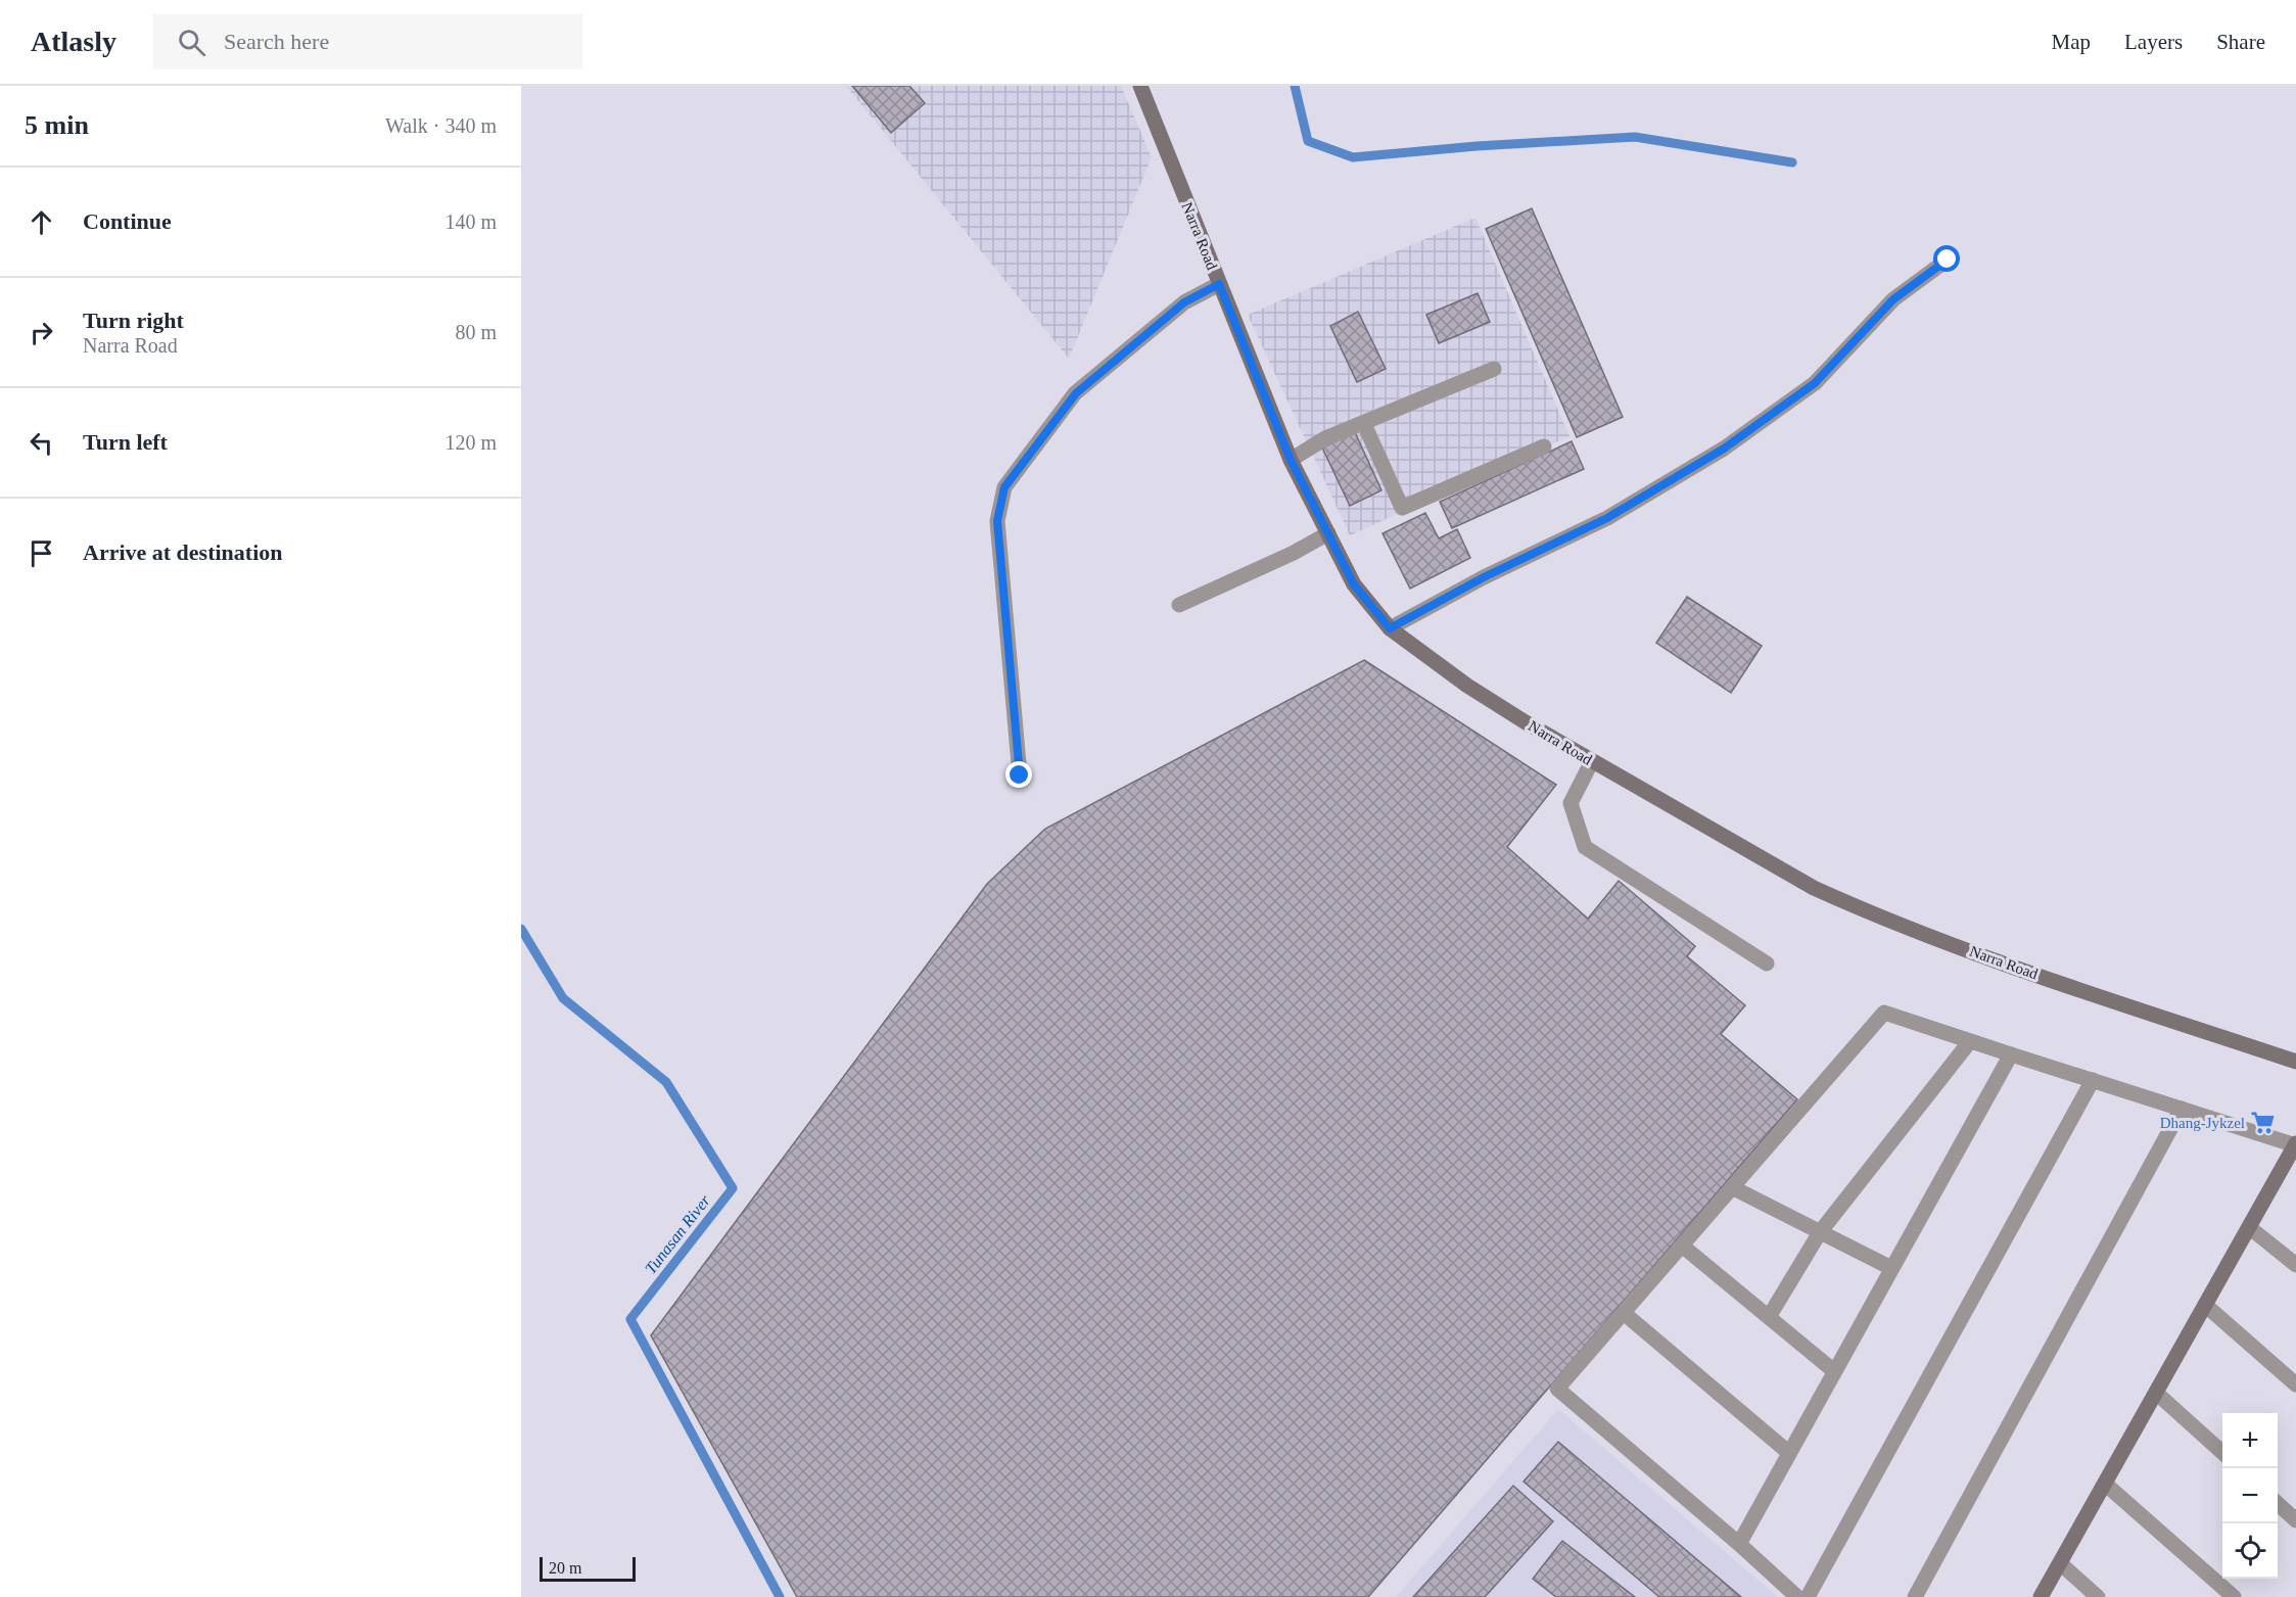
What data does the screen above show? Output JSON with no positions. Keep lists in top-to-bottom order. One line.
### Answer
{"streets":{"street":["Narra Road"]},"water":["Tunasan River"],"places":{"supermarket":["Dhang-Jykzel"]},"scale_bar":"20 m","page":{"header":"Atlasly","search":"Search here","nav":["Map","Layers","Share"],"heading":["5 min","Walk · 340 m"],"list":[["Continue","140 m"],["Turn right","Narra Road","80 m"],["Turn left","120 m"],"Arrive at destination"],"map_buttons":["+","−"],"scale":"20 m"}}
